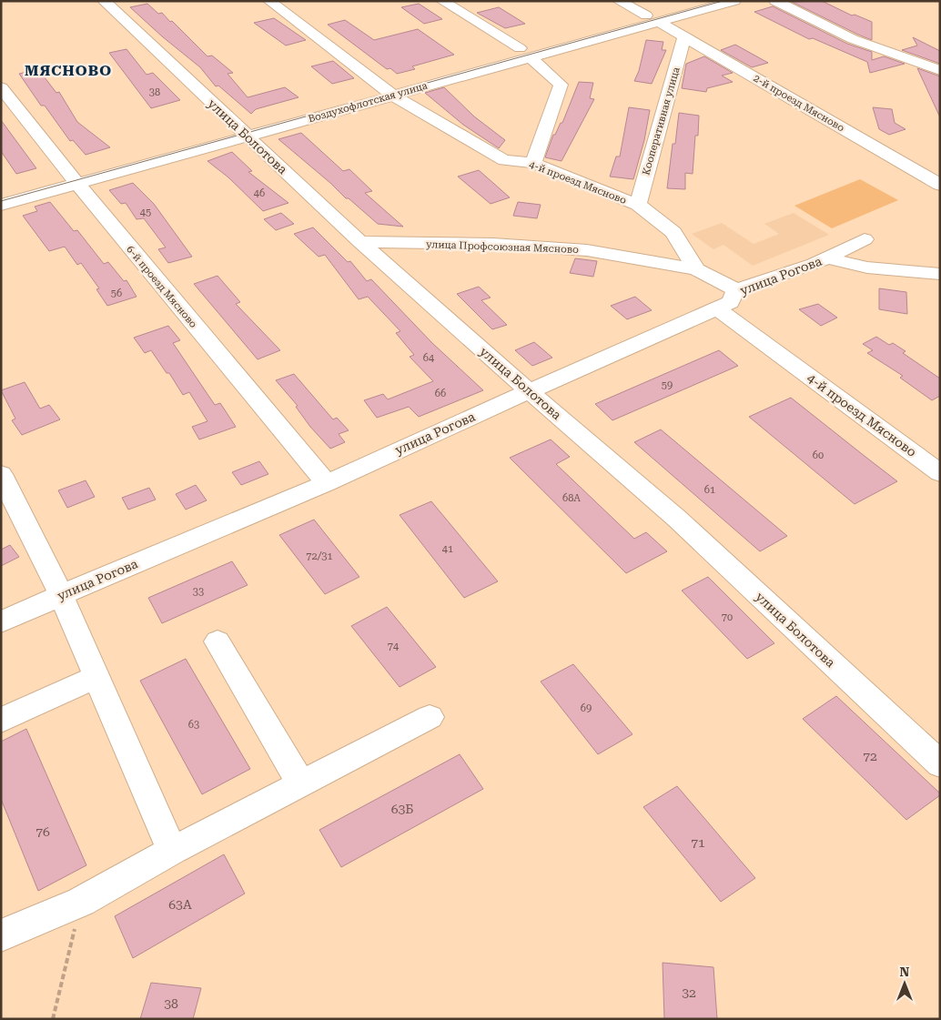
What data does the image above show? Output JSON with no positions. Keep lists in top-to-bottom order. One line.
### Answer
{"streets":{"street":["Воздухофлотская улица","2-й проезд Мясново","Кооперативная улица","улица Болотова","4-й проезд Мясново","улица Профсоюзная Мясново","улица Рогова","6-й проезд Мясново"]},"crossings":[["Воздухофлотская улица","2-й проезд Мясново"],["Воздухофлотская улица","улица Болотова"],["Воздухофлотская улица","4-й проезд Мясново"],["Воздухофлотская улица","6-й проезд Мясново"],["2-й проезд Мясново","Кооперативная улица"],["Кооперативная улица","4-й проезд Мясново"],["улица Болотова","улица Профсоюзная Мясново"],["улица Болотова","улица Рогова"],["4-й проезд Мясново","улица Профсоюзная Мясново"],["4-й проезд Мясново","улица Рогова"],["улица Рогова","6-й проезд Мясново"]],"districts":["МЯСНОВО"],"house_numbers":["38","46","45","56","64","59","66","60","61","68А","41","72/31","33","70","74","69","63","72","63Б","76","71","63А","32","38"],"north":"top"}
